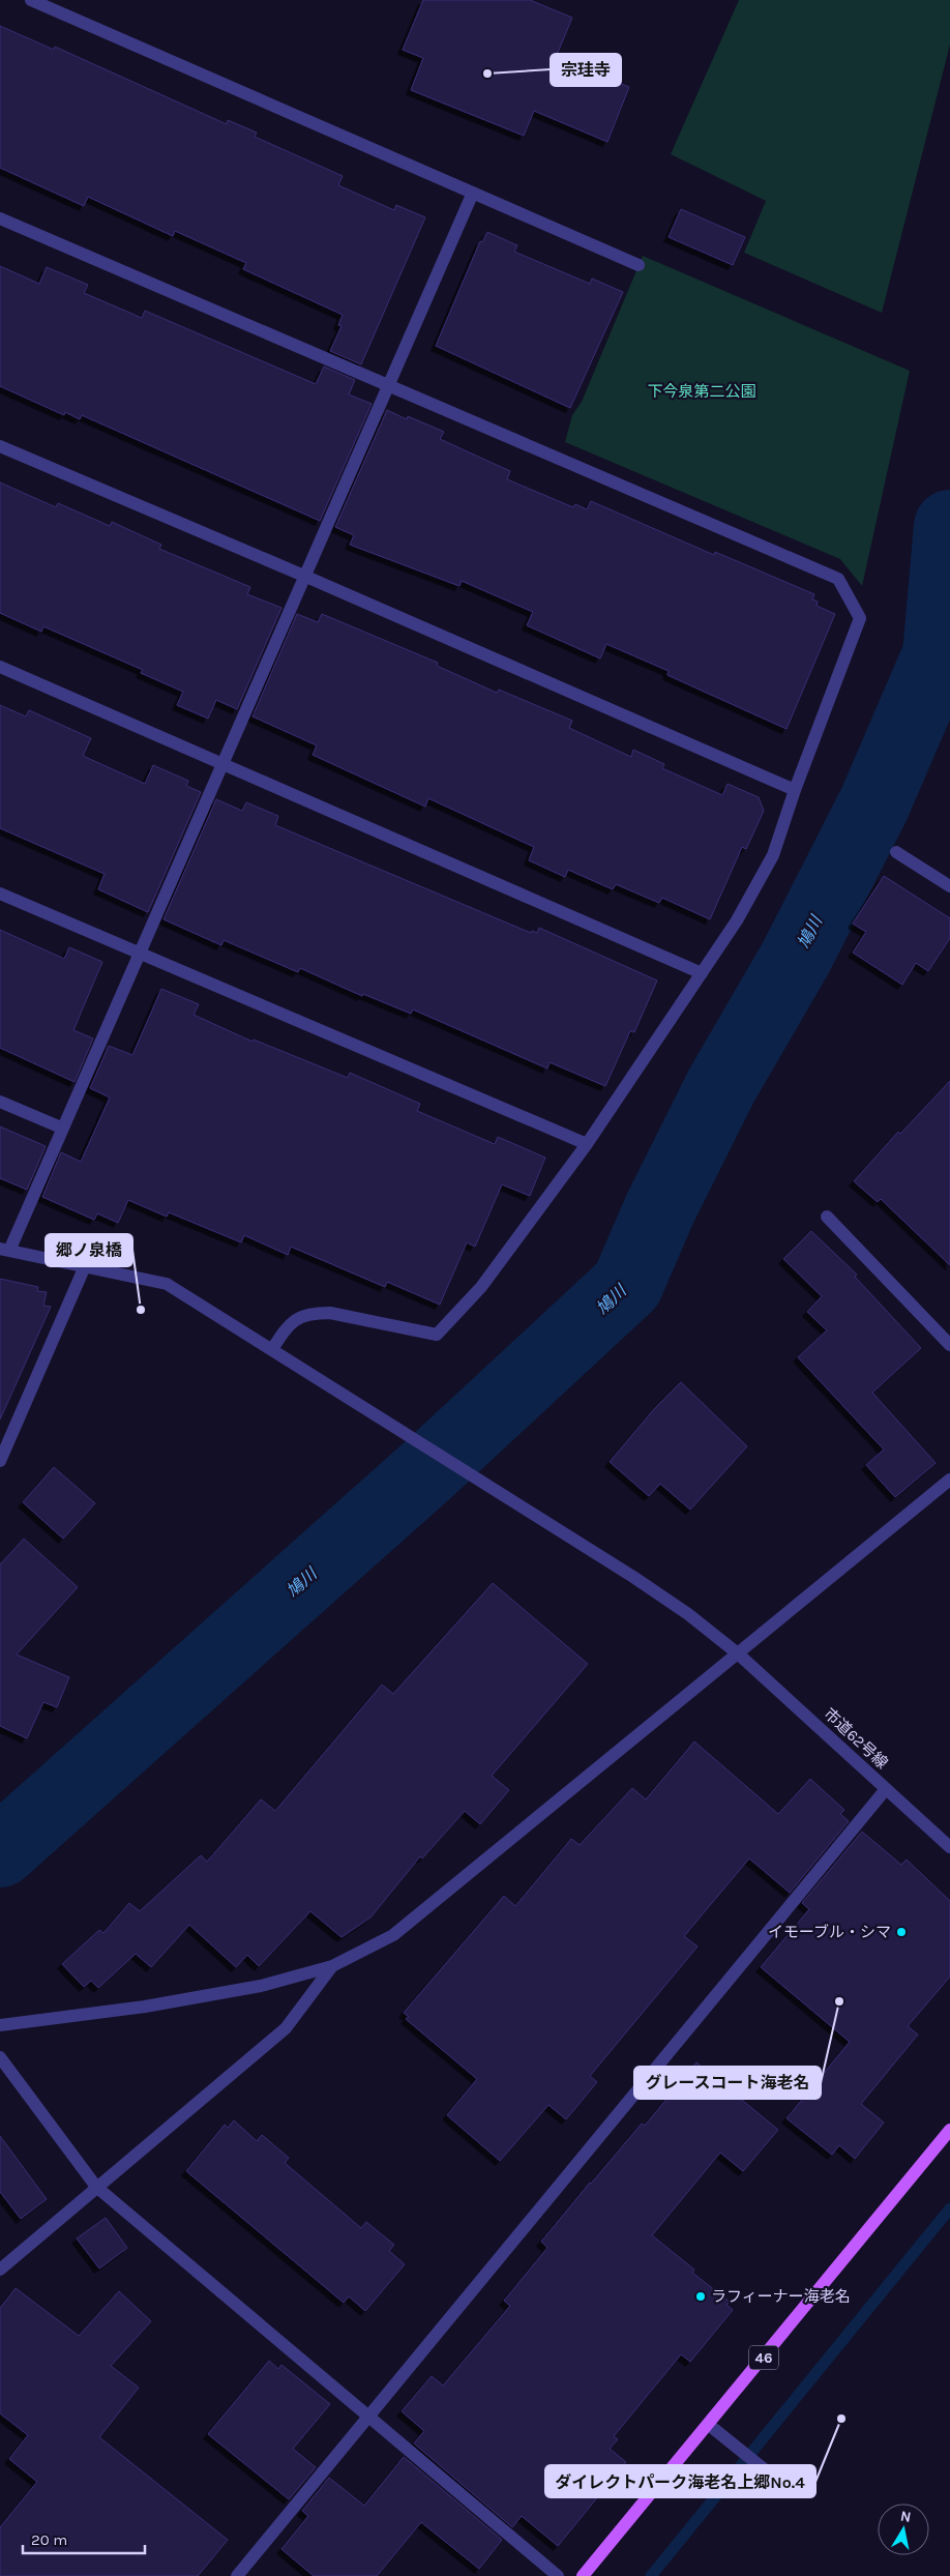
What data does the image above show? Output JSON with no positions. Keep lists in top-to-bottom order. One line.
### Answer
{"streets":{"main road":["46"],"street":["市道62号線"]},"water":["鳩川"],"parks":["下今泉第二公園"],"places":["宗珪寺","郷ノ泉橋","イモーブル・シマ","グレースコート海老名","ラフィーナー海老名","ダイレクトパーク海老名上郷No.4"],"scale_bar":"20 m","north":"top"}
